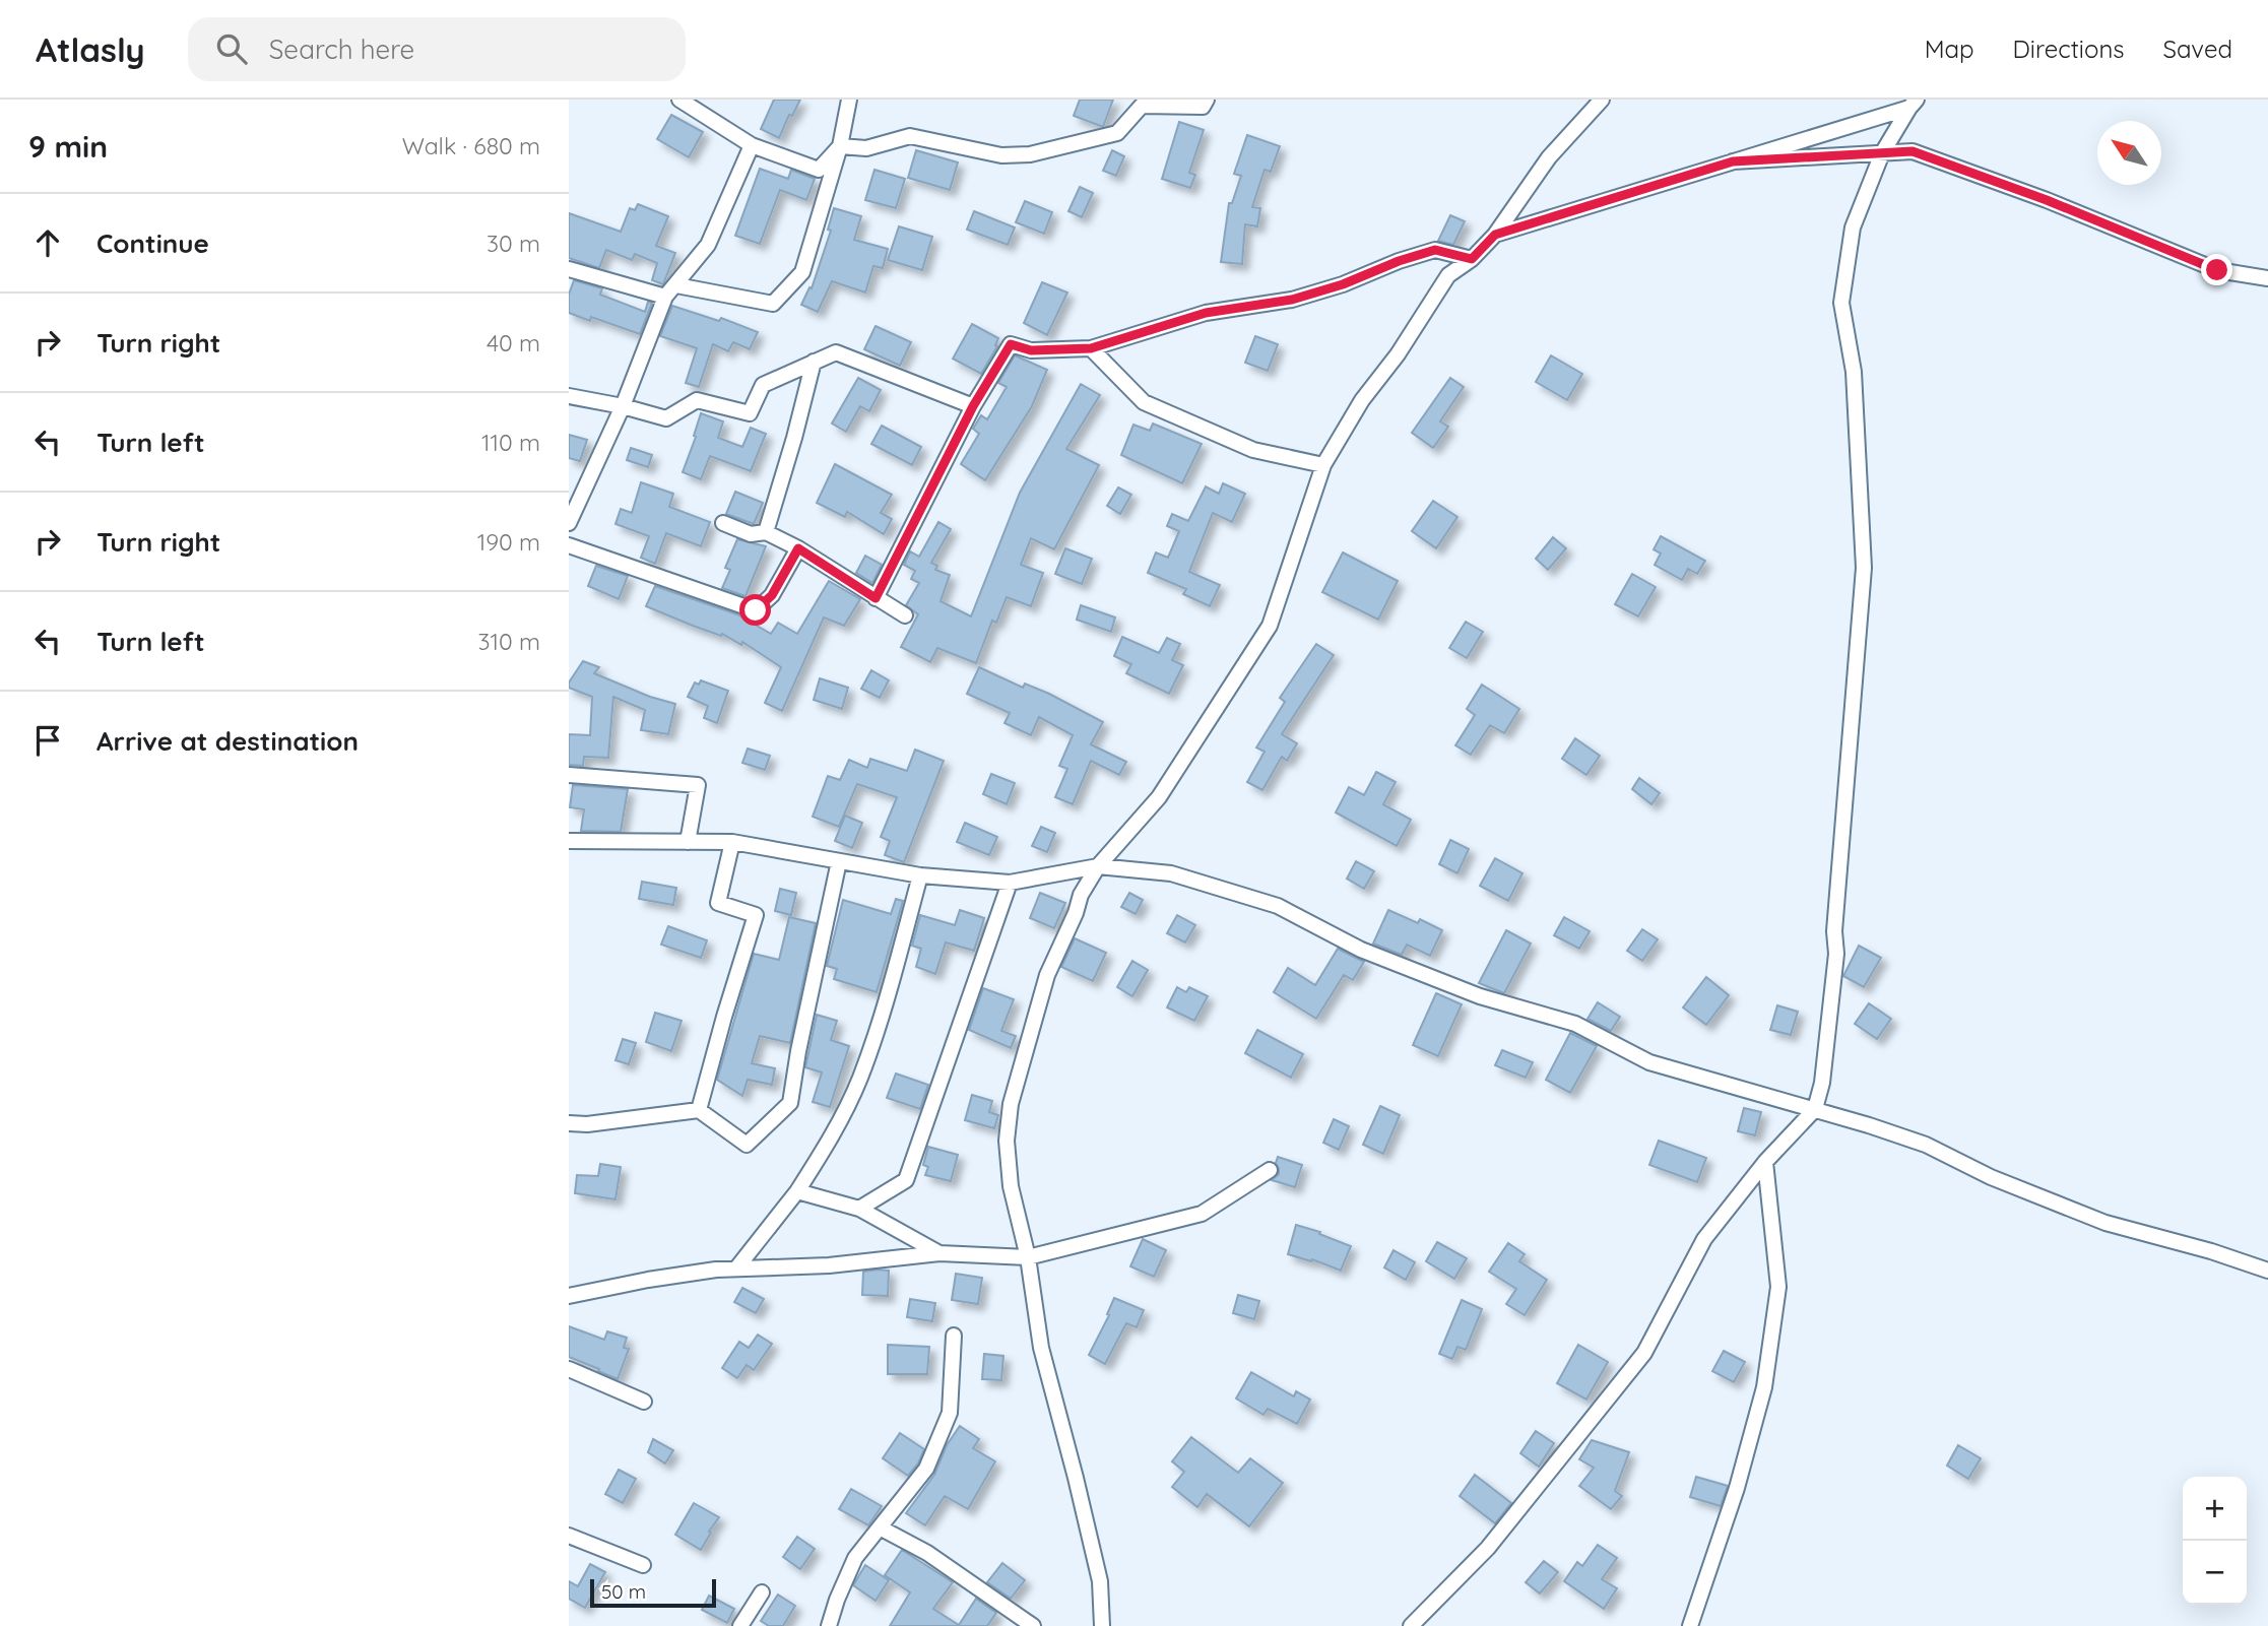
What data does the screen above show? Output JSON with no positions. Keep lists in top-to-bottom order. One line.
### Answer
{"scale_bar":"50 m","north":"top left","page":{"header":"Atlasly","search":"Search here","nav":["Map","Directions","Saved"],"heading":["9 min","Walk · 680 m"],"list":[["Continue","30 m"],["Turn right","40 m"],["Turn left","110 m"],["Turn right","190 m"],["Turn left","310 m"],"Arrive at destination"],"map_buttons":["+","−"],"scale":"50 m"}}
